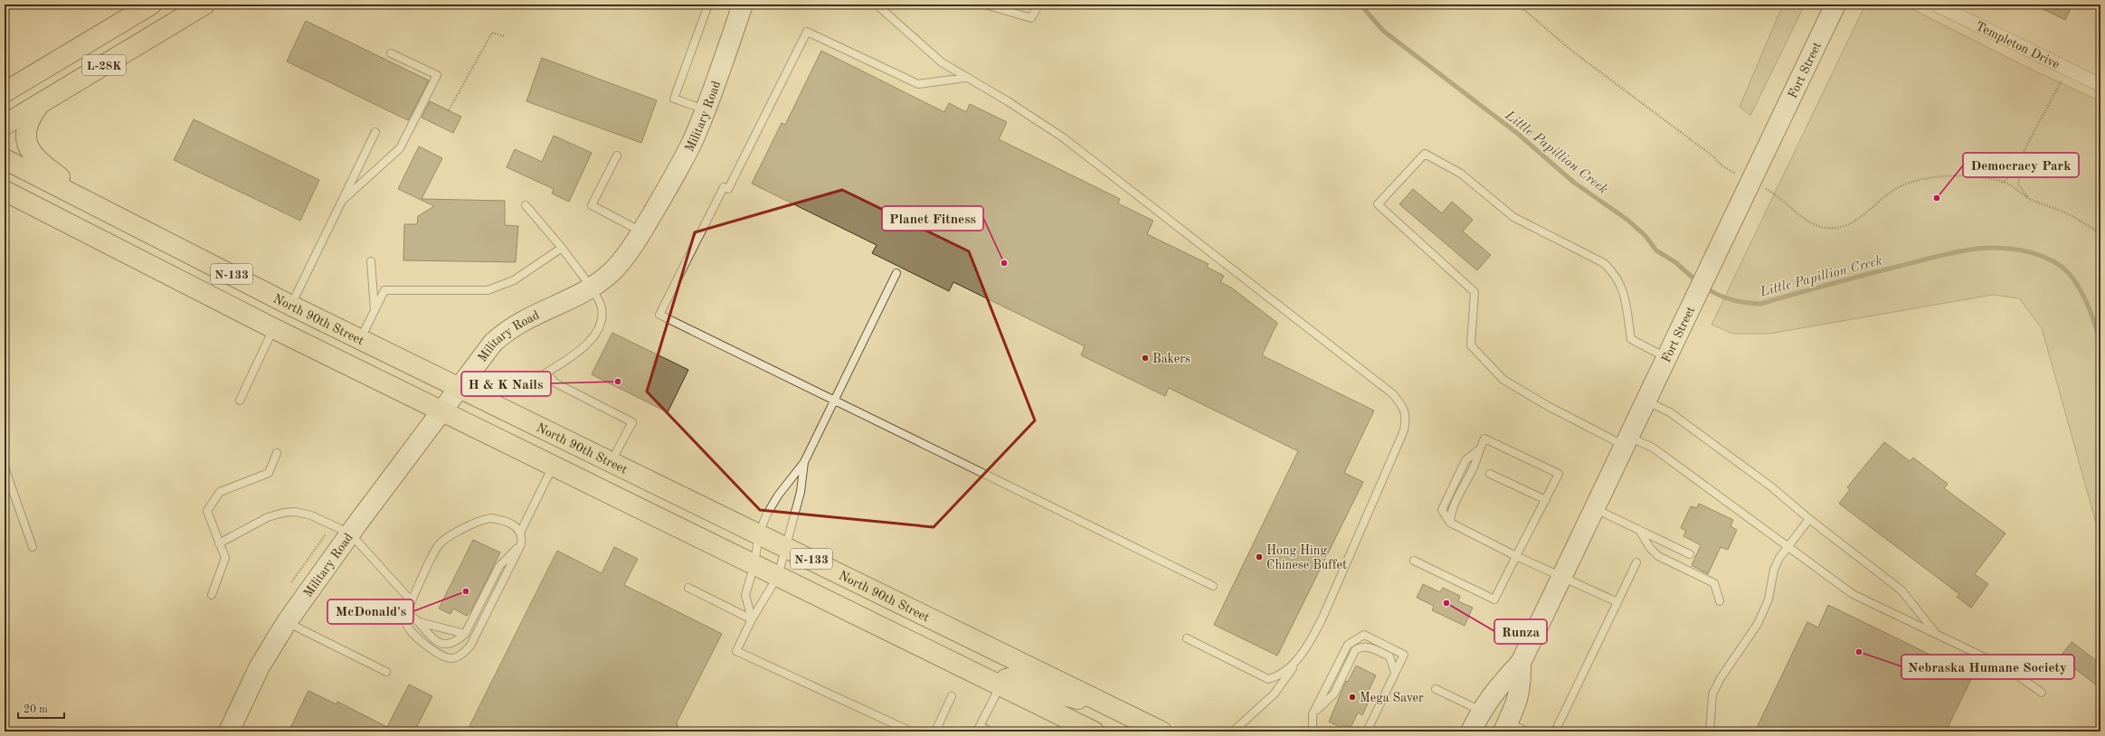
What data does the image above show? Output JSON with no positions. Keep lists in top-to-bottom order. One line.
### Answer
{"streets":{"main road":["L-28K","Fort Street","Military Road","N-133","North 90th Street"],"street":["Templeton Drive"]},"crossings":[["Military Road","N-133"],["Military Road","North 90th Street"]],"water":["Little Papillion Creek"],"places":["Democracy Park","Planet Fitness","Bakers","H & K Nails","Hong Hing Chinese Buffet","McDonald's","Runza","Nebraska Humane Society","Mega Saver"],"scale_bar":"20 m"}
